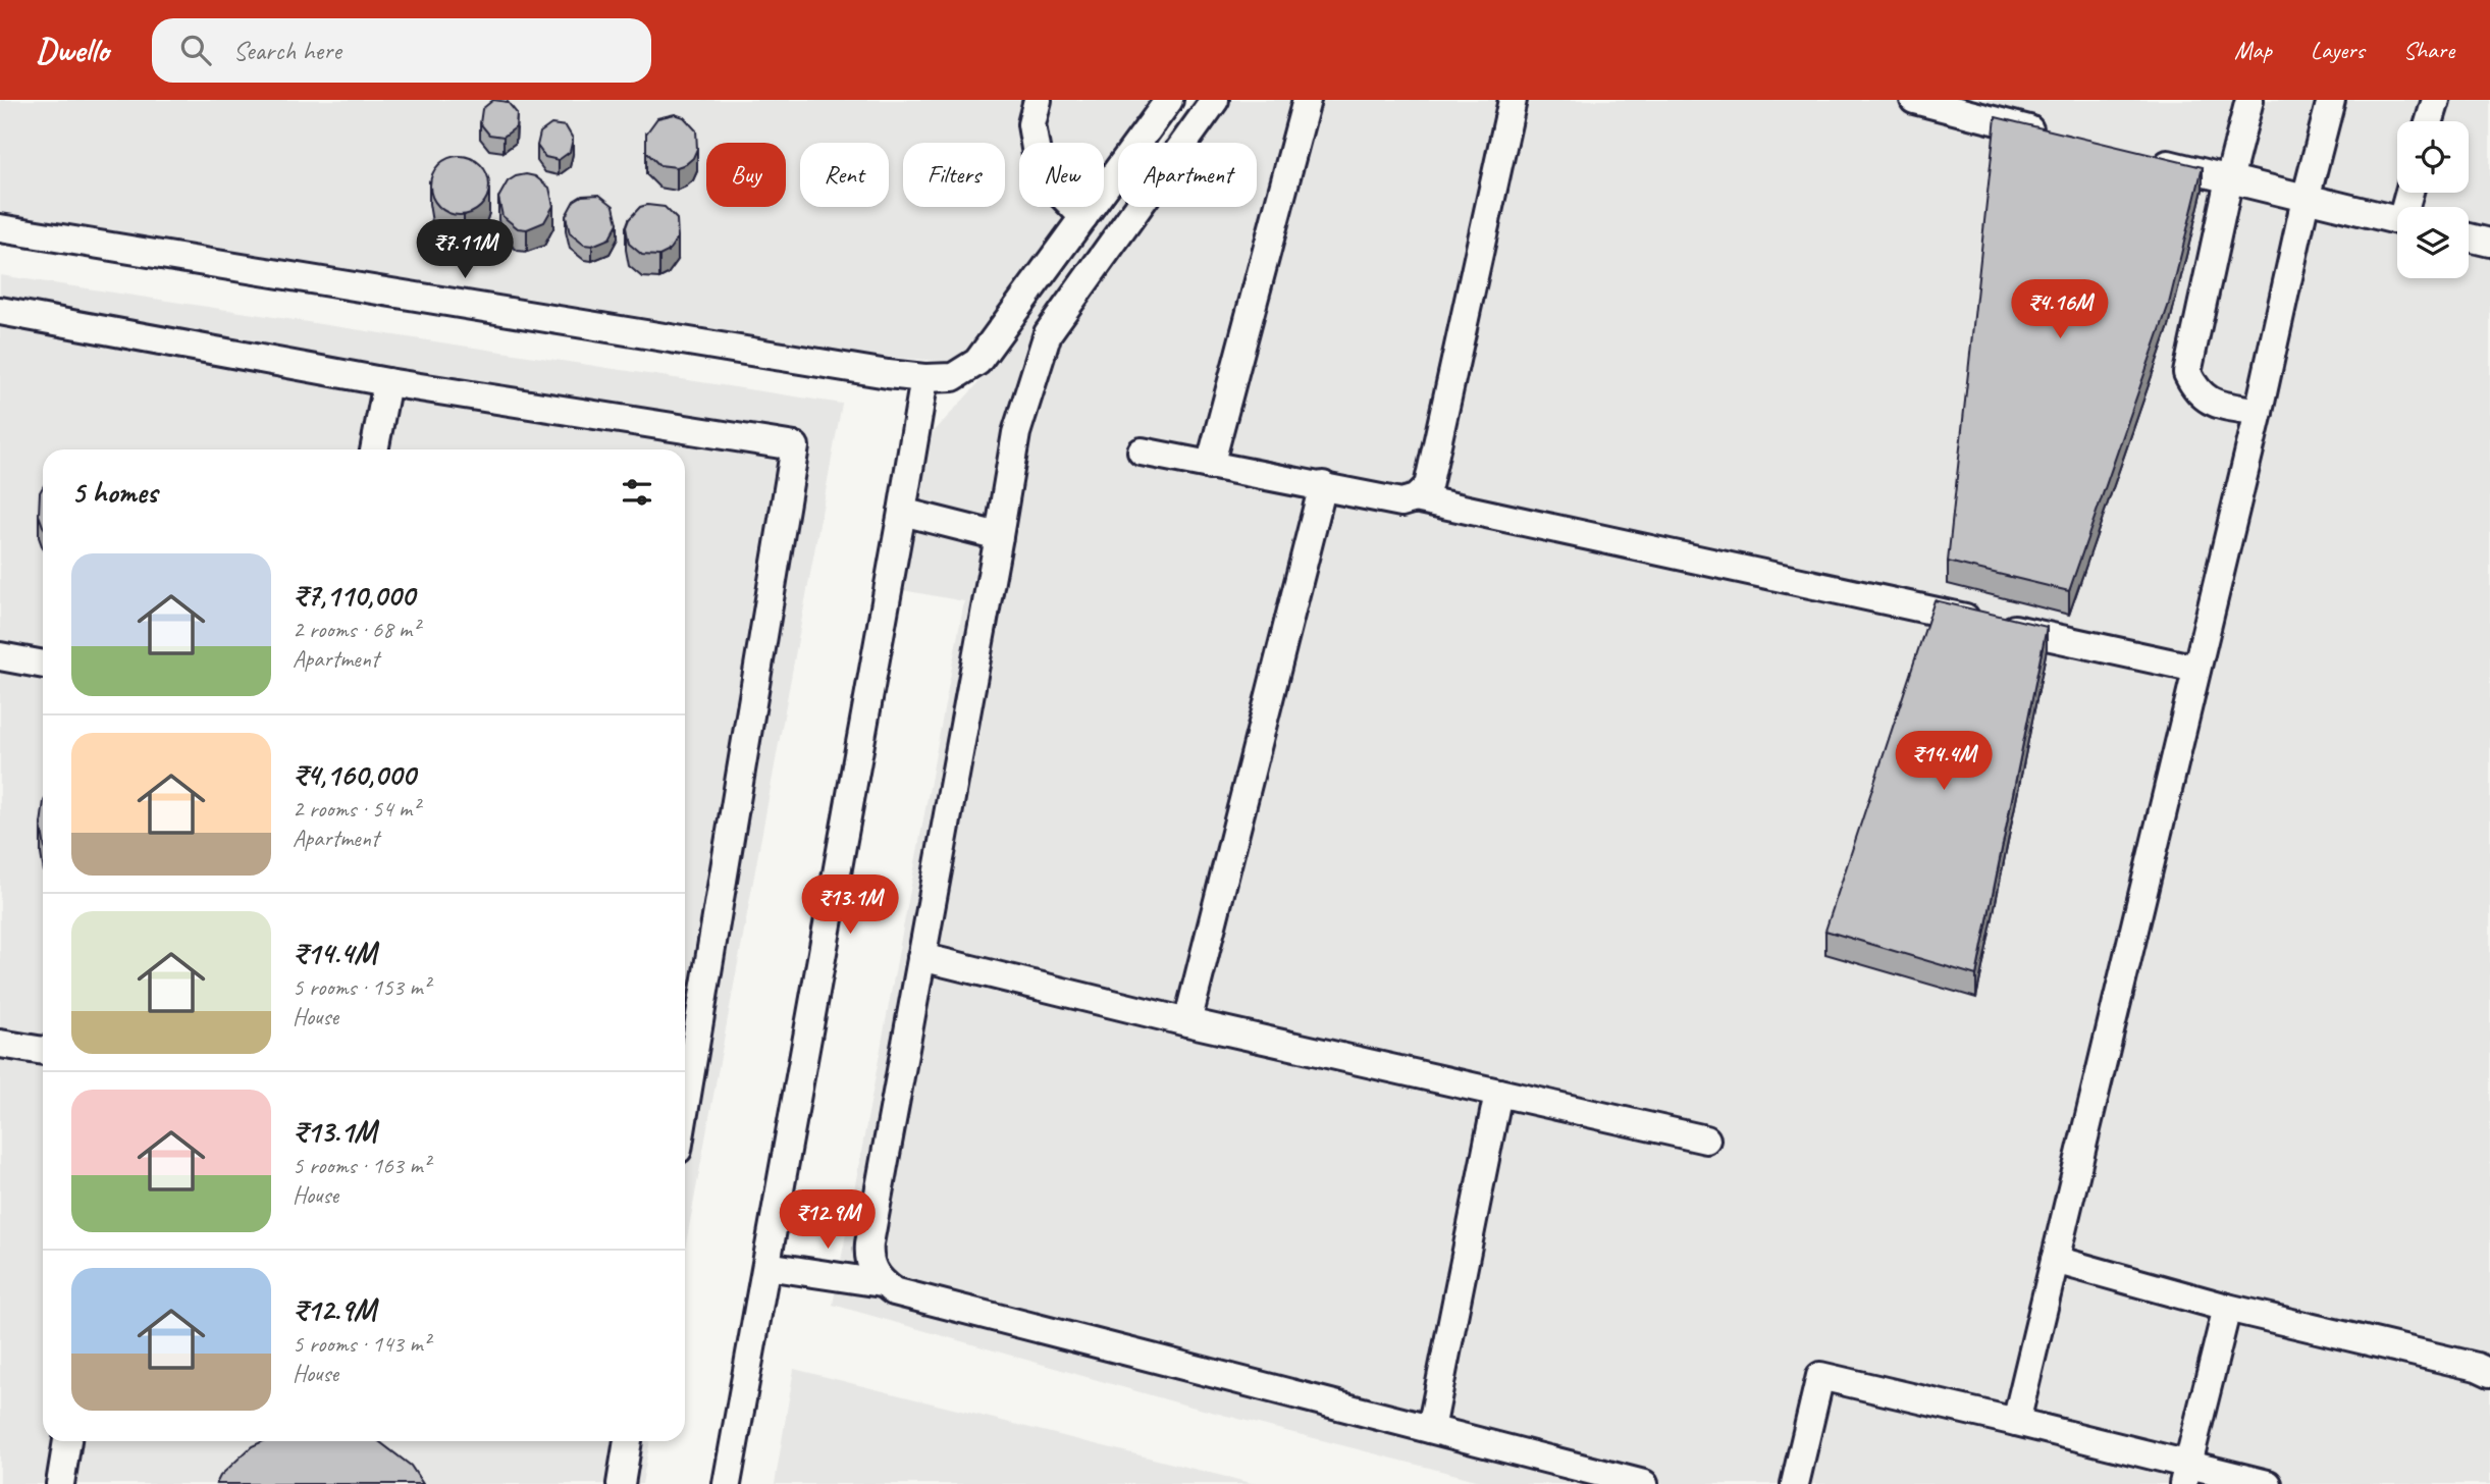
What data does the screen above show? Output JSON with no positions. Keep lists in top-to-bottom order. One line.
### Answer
{"page":{"header":"Dwello","search":"Search here","nav":["Map","Layers","Share"],"chip":["Buy","Rent","Filters","New","Apartment"],"price":["₹7.11M","₹4.16M","₹14.4M","₹13.1M","₹12.9M"],"heading":"5 homes","list":[{"name":"₹7,110,000","note":"2 rooms · 68 m² · Apartment"},{"name":"₹4,160,000","note":"2 rooms · 54 m² · Apartment"},{"name":"₹14.4M","note":"5 rooms · 153 m² · House"},{"name":"₹13.1M","note":"5 rooms · 163 m² · House"},{"name":"₹12.9M","note":"5 rooms · 143 m² · House"}]}}
